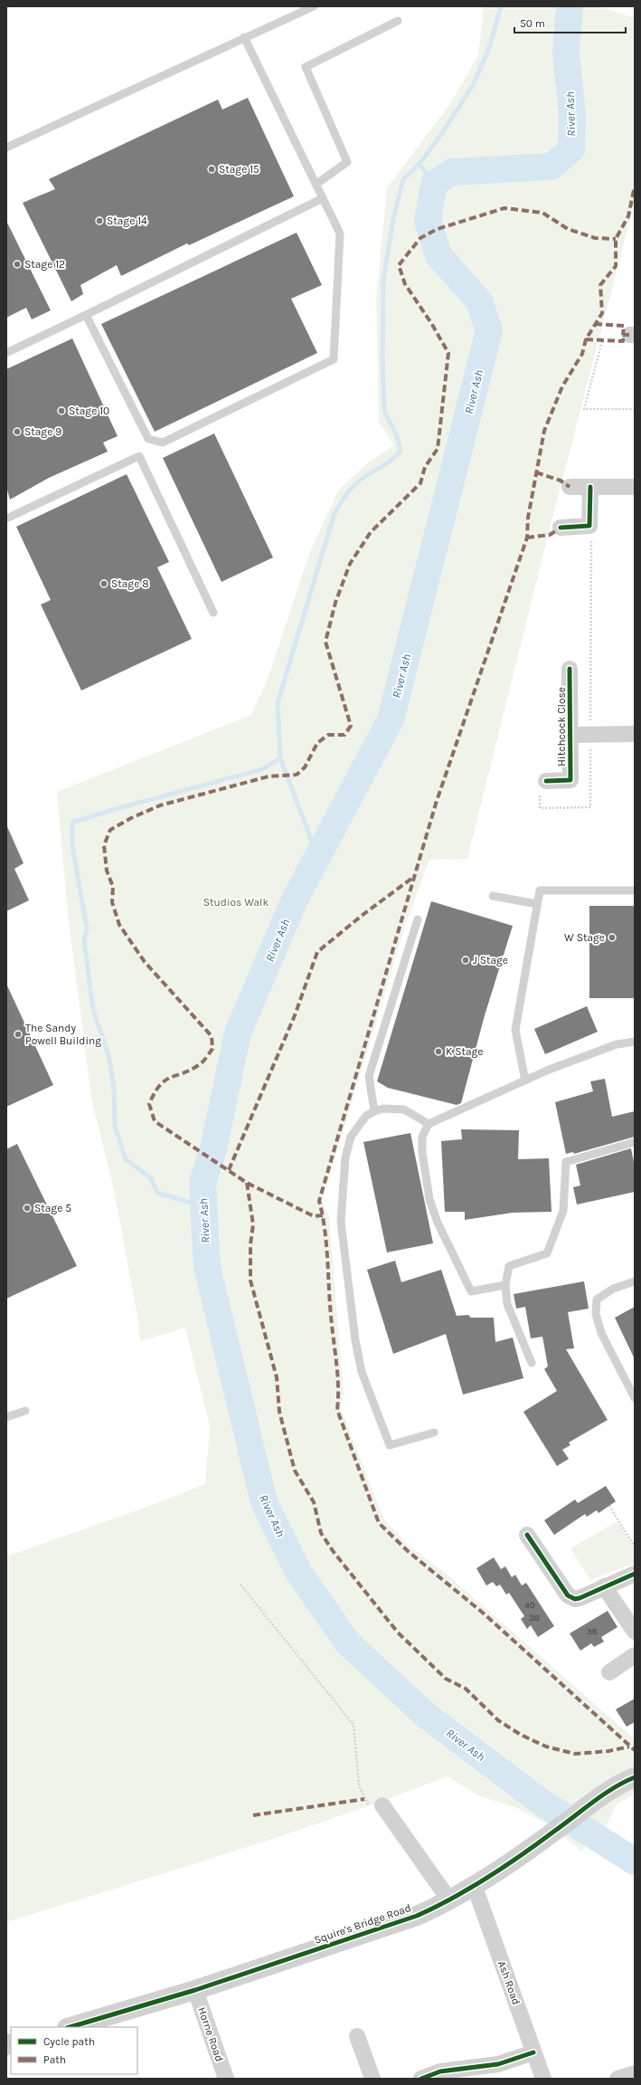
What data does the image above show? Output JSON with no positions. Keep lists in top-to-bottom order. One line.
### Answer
{"streets":{"street":["Hitchcock Close","Squire's Bridge Road","Ash Road","Horne Road"]},"crossings":[["Squire's Bridge Road","Ash Road"],["Squire's Bridge Road","Horne Road"]],"water":["River Ash"],"parks":["Studios Walk"],"places":["Stage 15","Stage 14","Stage 12","Stage 10","Stage 9","Stage 8","W Stage","J Stage","The Sandy Powell Building","K Stage","Stage 5"],"house_numbers":["40","38","38"],"legend":["Cycle path","Path"],"scale_bar":"50 m"}
